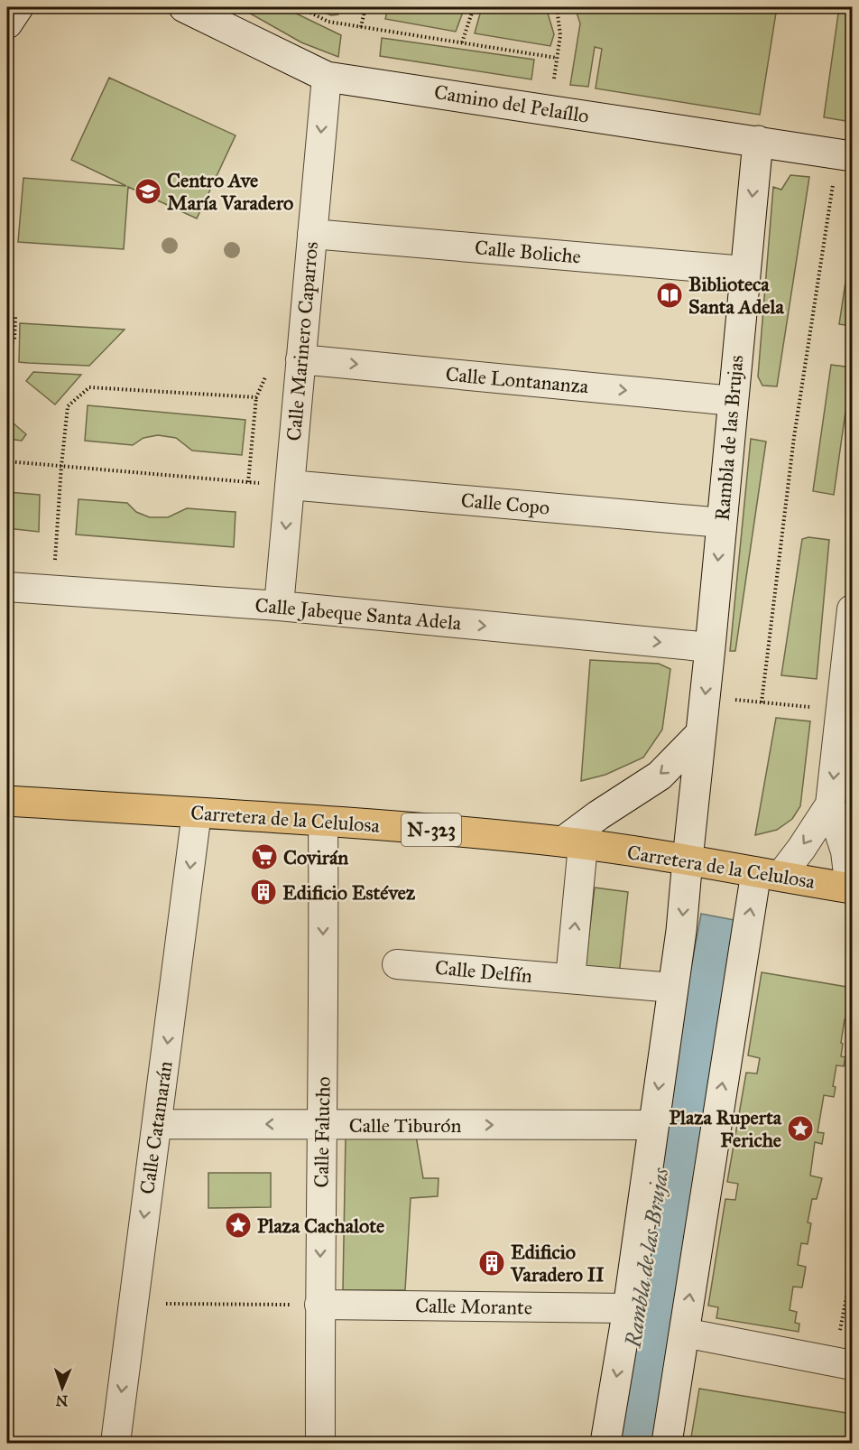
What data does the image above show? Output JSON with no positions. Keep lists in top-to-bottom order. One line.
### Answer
{"streets":{"highway":["Carretera de la Celulosa","N-323"],"street":["Camino del Pelaíllo","Calle Boliche","Calle Marinero Caparros","Calle Lontananza","Rambla de las Brujas","Calle Copo","Calle Jabeque Santa Adela","Calle Delfín","Calle Tiburón","Calle Catamarán","Calle Falucho","Calle Morante"]},"crossings":[["Camino del Pelaíllo","Calle Marinero Caparros"],["Camino del Pelaíllo","Rambla de las Brujas"],["Calle Boliche","Calle Marinero Caparros"],["Calle Boliche","Rambla de las Brujas"],["Calle Marinero Caparros","Calle Lontananza"],["Calle Marinero Caparros","Calle Copo"],["Calle Marinero Caparros","Calle Jabeque Santa Adela"],["Calle Lontananza","Rambla de las Brujas"],["Rambla de las Brujas","Calle Copo"],["Rambla de las Brujas","Calle Jabeque Santa Adela"],["Rambla de las Brujas","Carretera de la Celulosa"],["Rambla de las Brujas","Calle Delfín"],["Rambla de las Brujas","Calle Tiburón"],["Rambla de las Brujas","Calle Morante"],["Carretera de la Celulosa","Calle Catamarán"],["Carretera de la Celulosa","Calle Falucho"],["Calle Tiburón","Calle Catamarán"],["Calle Tiburón","Calle Falucho"],["Calle Falucho","Calle Morante"]],"one_way":["Calle Marinero Caparros","Calle Lontananza","Calle Jabeque Santa Adela","Calle Catamarán","Calle Falucho"],"water":["Rambla de las Brujas"],"places":{"school or university":["Centro Ave María Varadero"],"library":["Biblioteca Santa Adela"],"supermarket":["Covirán"],"building":["Edificio Estévez","Edificio Varadero II"],"place":["Plaza Ruperta Feriche","Plaza Cachalote"]},"north":"bottom"}
